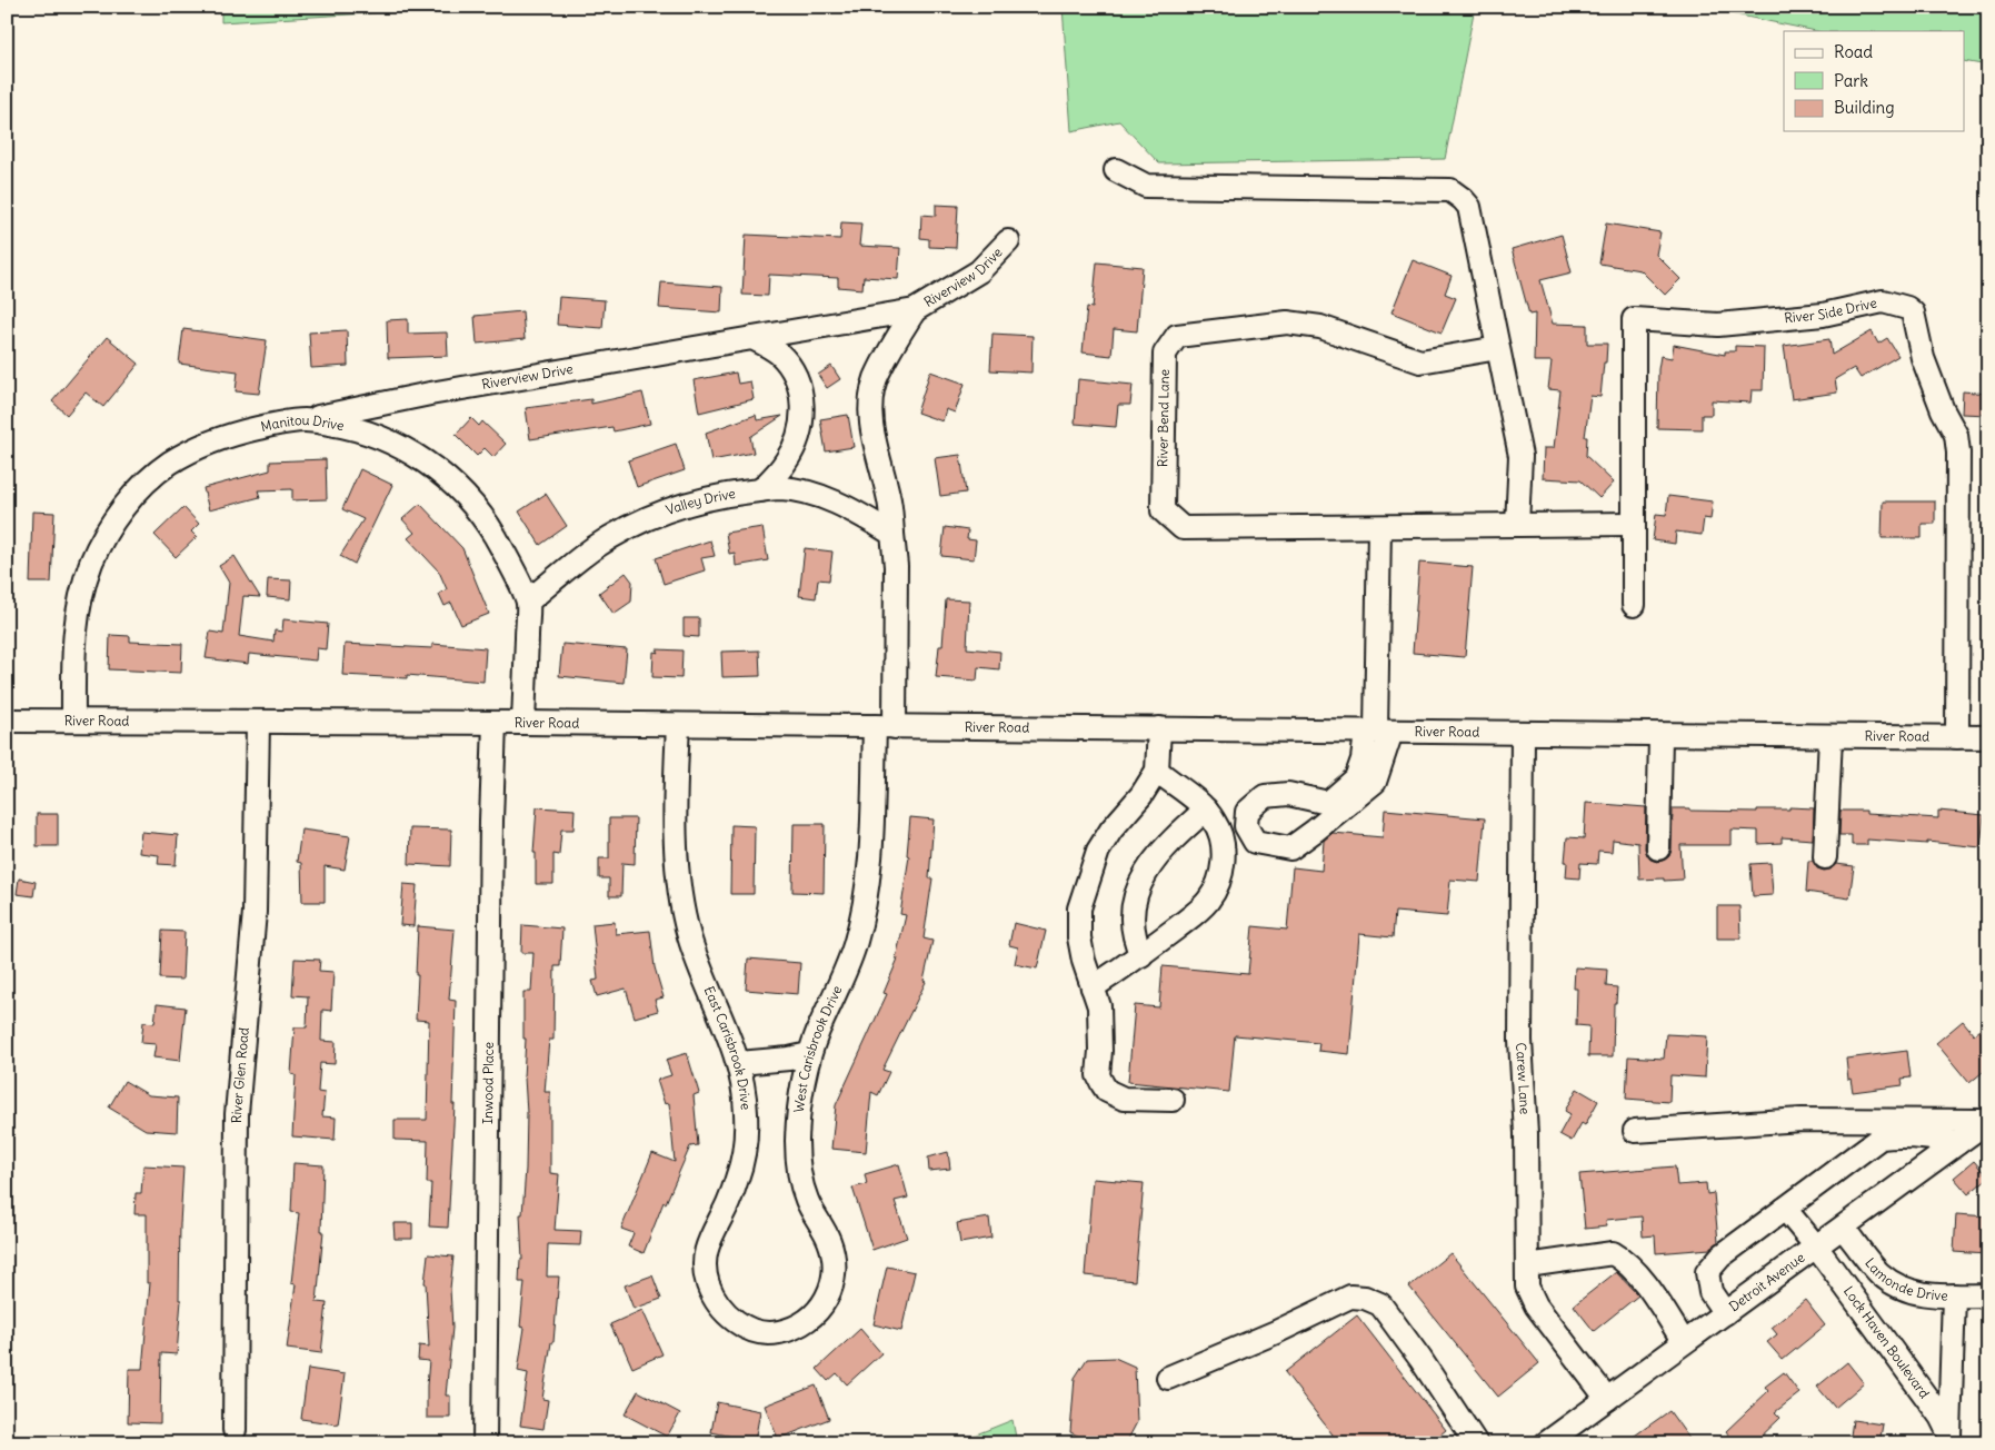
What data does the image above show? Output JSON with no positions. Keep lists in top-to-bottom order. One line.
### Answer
{"streets":{"street":["Riverview Drive","River Side Drive","River Bend Lane","Manitou Drive","Valley Drive","River Road","East Carisbrook Drive","West Carisbrook Drive","River Glen Road","Carew Lane","Inwood Place","Lamonde Drive","Detroit Avenue","Lock Haven Boulevard"]},"crossings":[["Riverview Drive","Manitou Drive"],["River Side Drive","River Bend Lane"],["River Side Drive","River Road"],["Manitou Drive","Valley Drive"],["Manitou Drive","River Road"],["River Road","East Carisbrook Drive"],["River Road","West Carisbrook Drive"],["River Road","River Glen Road"],["River Road","Carew Lane"],["River Road","Inwood Place"],["East Carisbrook Drive","West Carisbrook Drive"],["Carew Lane","Detroit Avenue"],["Lamonde Drive","Detroit Avenue"],["Detroit Avenue","Lock Haven Boulevard"]],"legend":["Road","Park","Building"]}
